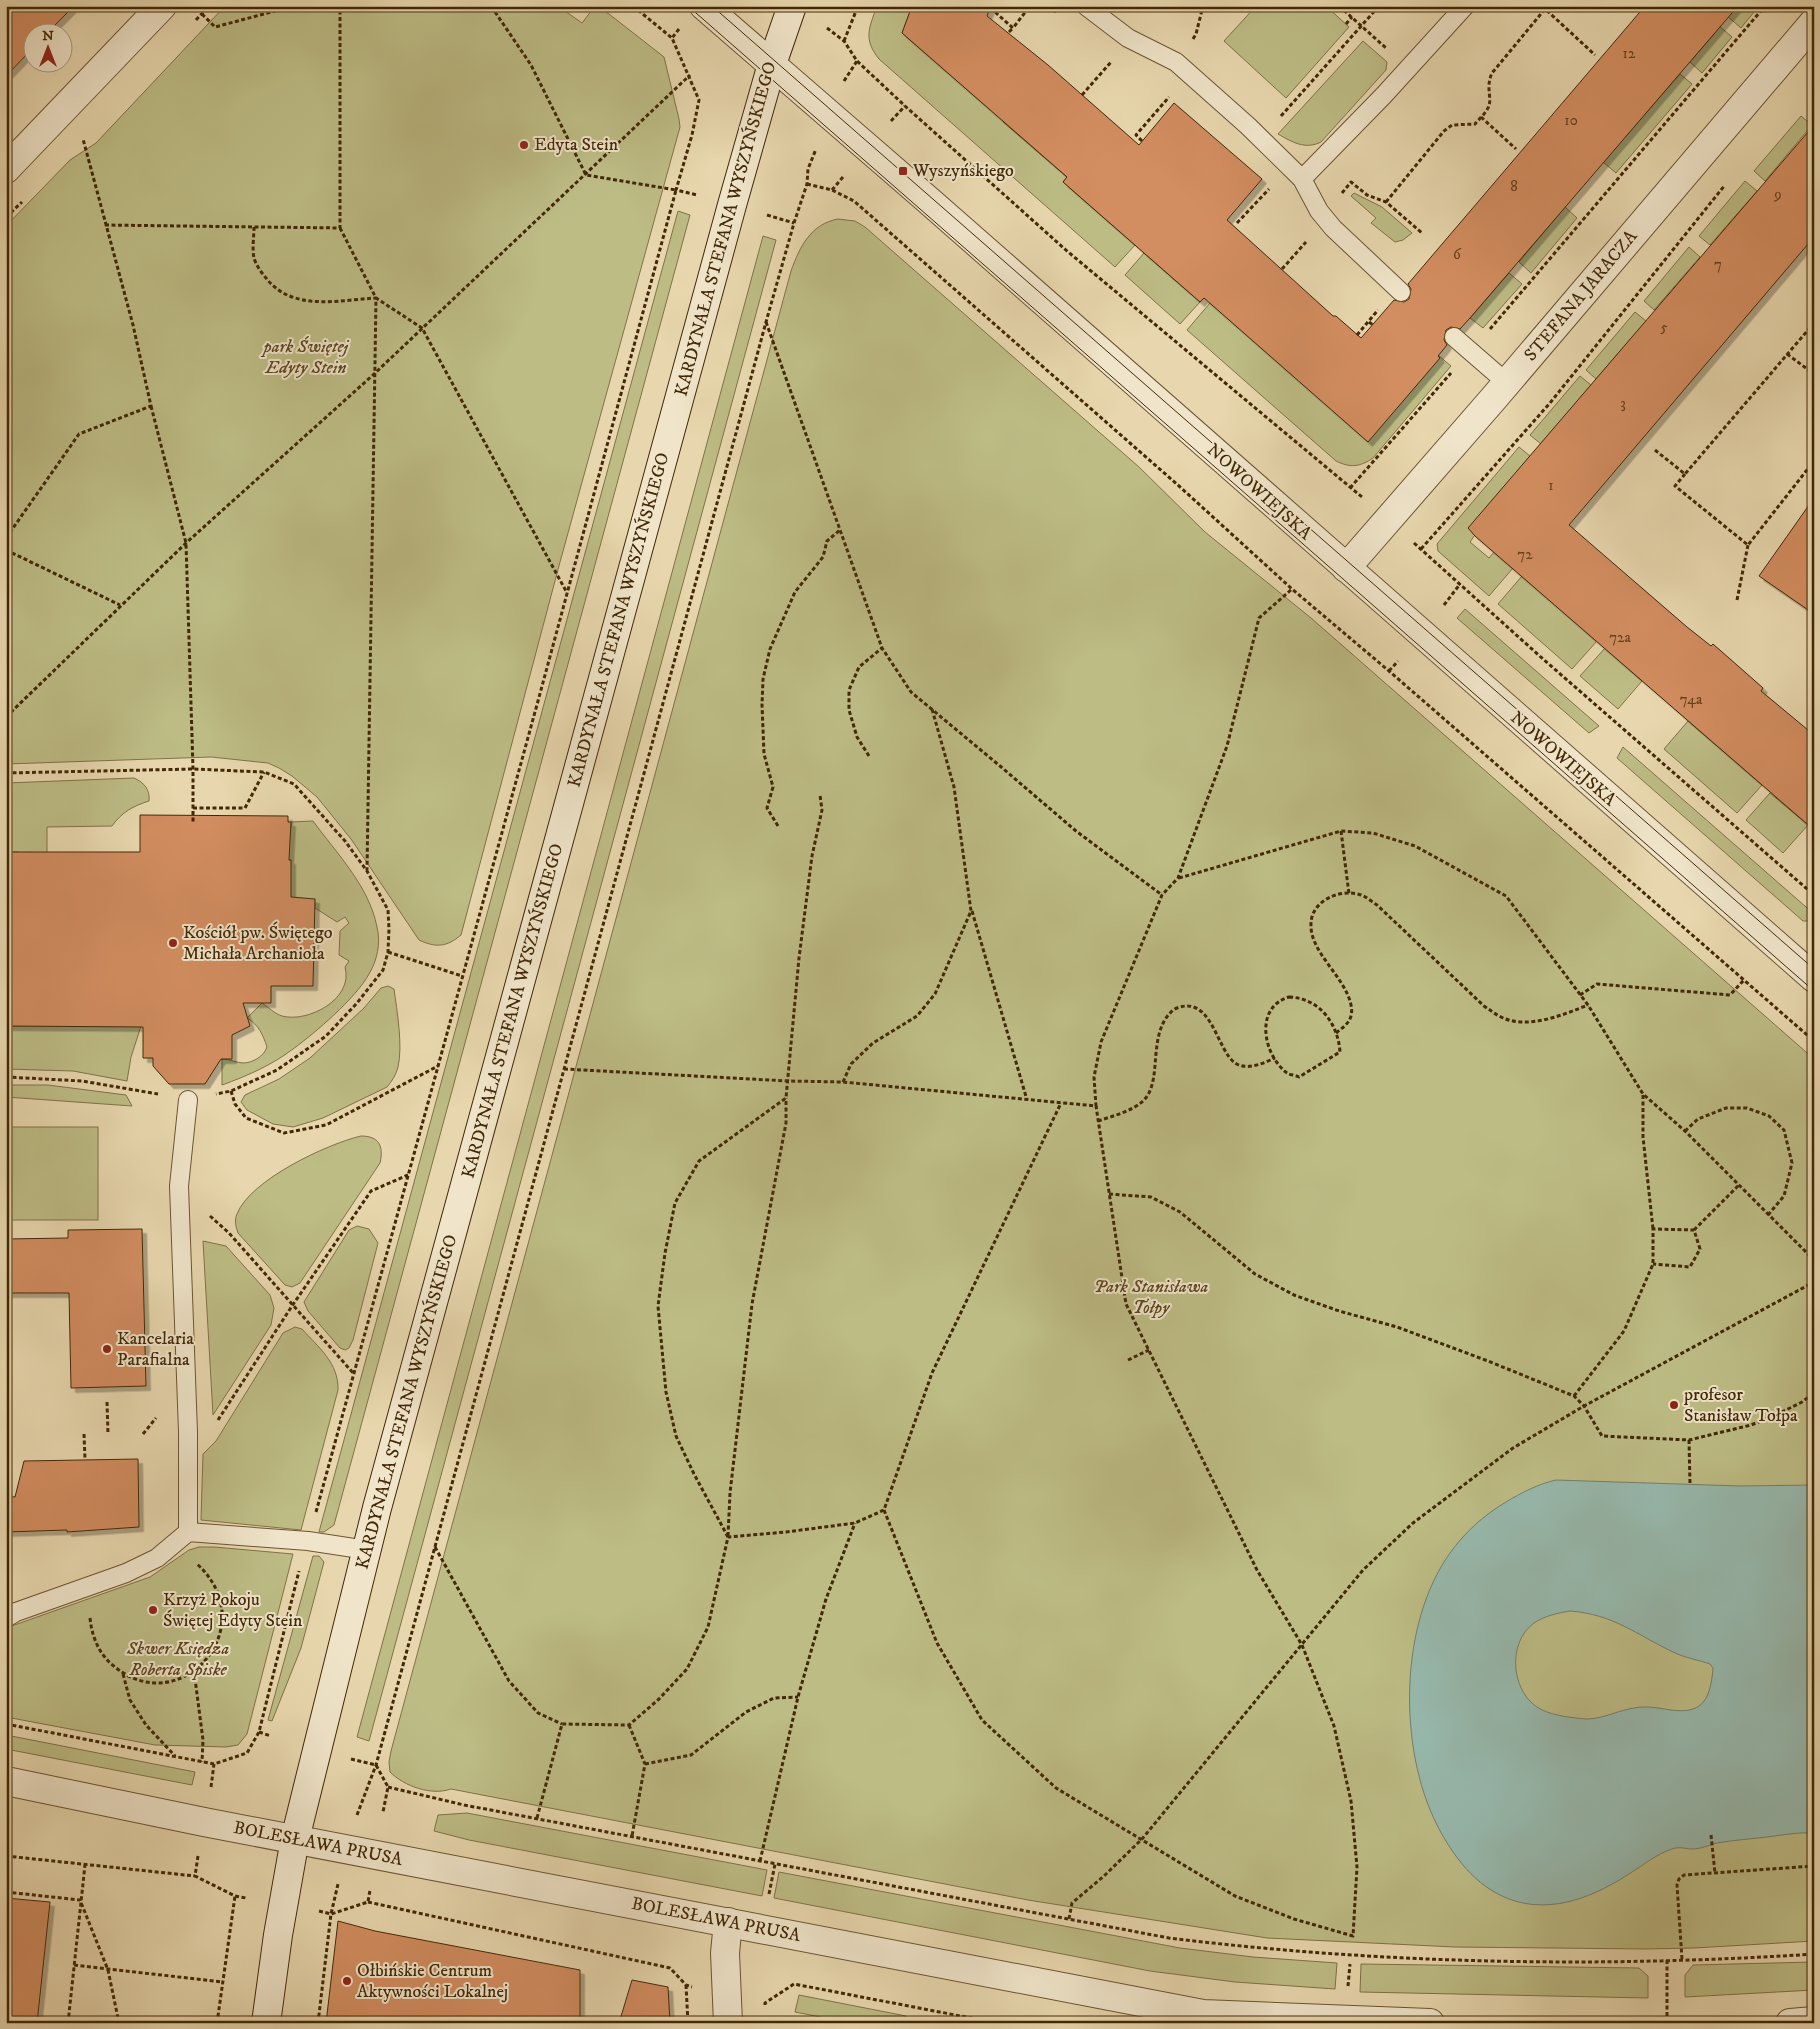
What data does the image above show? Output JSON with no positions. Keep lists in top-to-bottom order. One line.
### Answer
{"streets":{"street":["KARDYNAŁA STEFANA WYSZYŃSKIEGO","STEFANA JARACZA","NOWOWIEJSKA","BOLESŁAWA PRUSA"]},"crossings":[["KARDYNAŁA STEFANA WYSZYŃSKIEGO","NOWOWIEJSKA"],["KARDYNAŁA STEFANA WYSZYŃSKIEGO","BOLESŁAWA PRUSA"],["STEFANA JARACZA","NOWOWIEJSKA"]],"parks":["park Świętej Edyty Stein","Park Stanisława Tołpy","Skwer Księdza Roberta Spiske"],"places":{"other":["Edyta Stein","Kościół pw. Świętego Michała Archanioła","Kancelaria Parafialna","profesor Stanisław Tołpa","Krzyż Pokoju Świętej Edyty Stein","Ołbińskie Centrum Aktywności Lokalnej"],"transit":["Wyszyńskiego"]},"house_numbers":["12","10","8","9","6","7","5","3","1","72","72a","74a"],"north":"top"}
